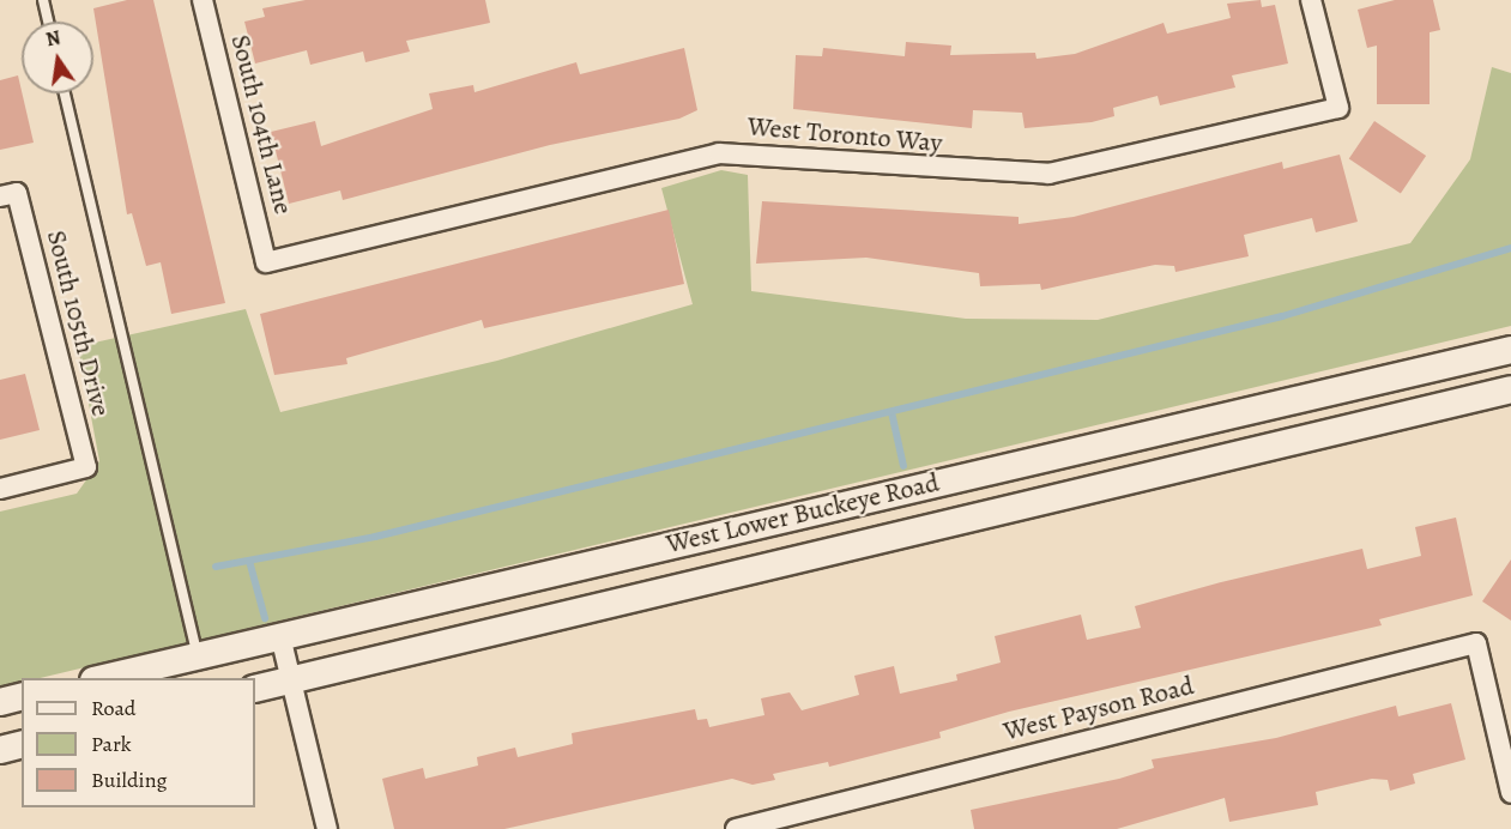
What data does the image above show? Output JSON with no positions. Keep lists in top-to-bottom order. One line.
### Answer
{"streets":{"main road":["West Lower Buckeye Road"],"street":["South 104th Lane","West Toronto Way","South 105th Drive","West Payson Road"]},"crossings":[["South 104th Lane","West Toronto Way"]],"legend":["Road","Park","Building"],"north":"top"}
